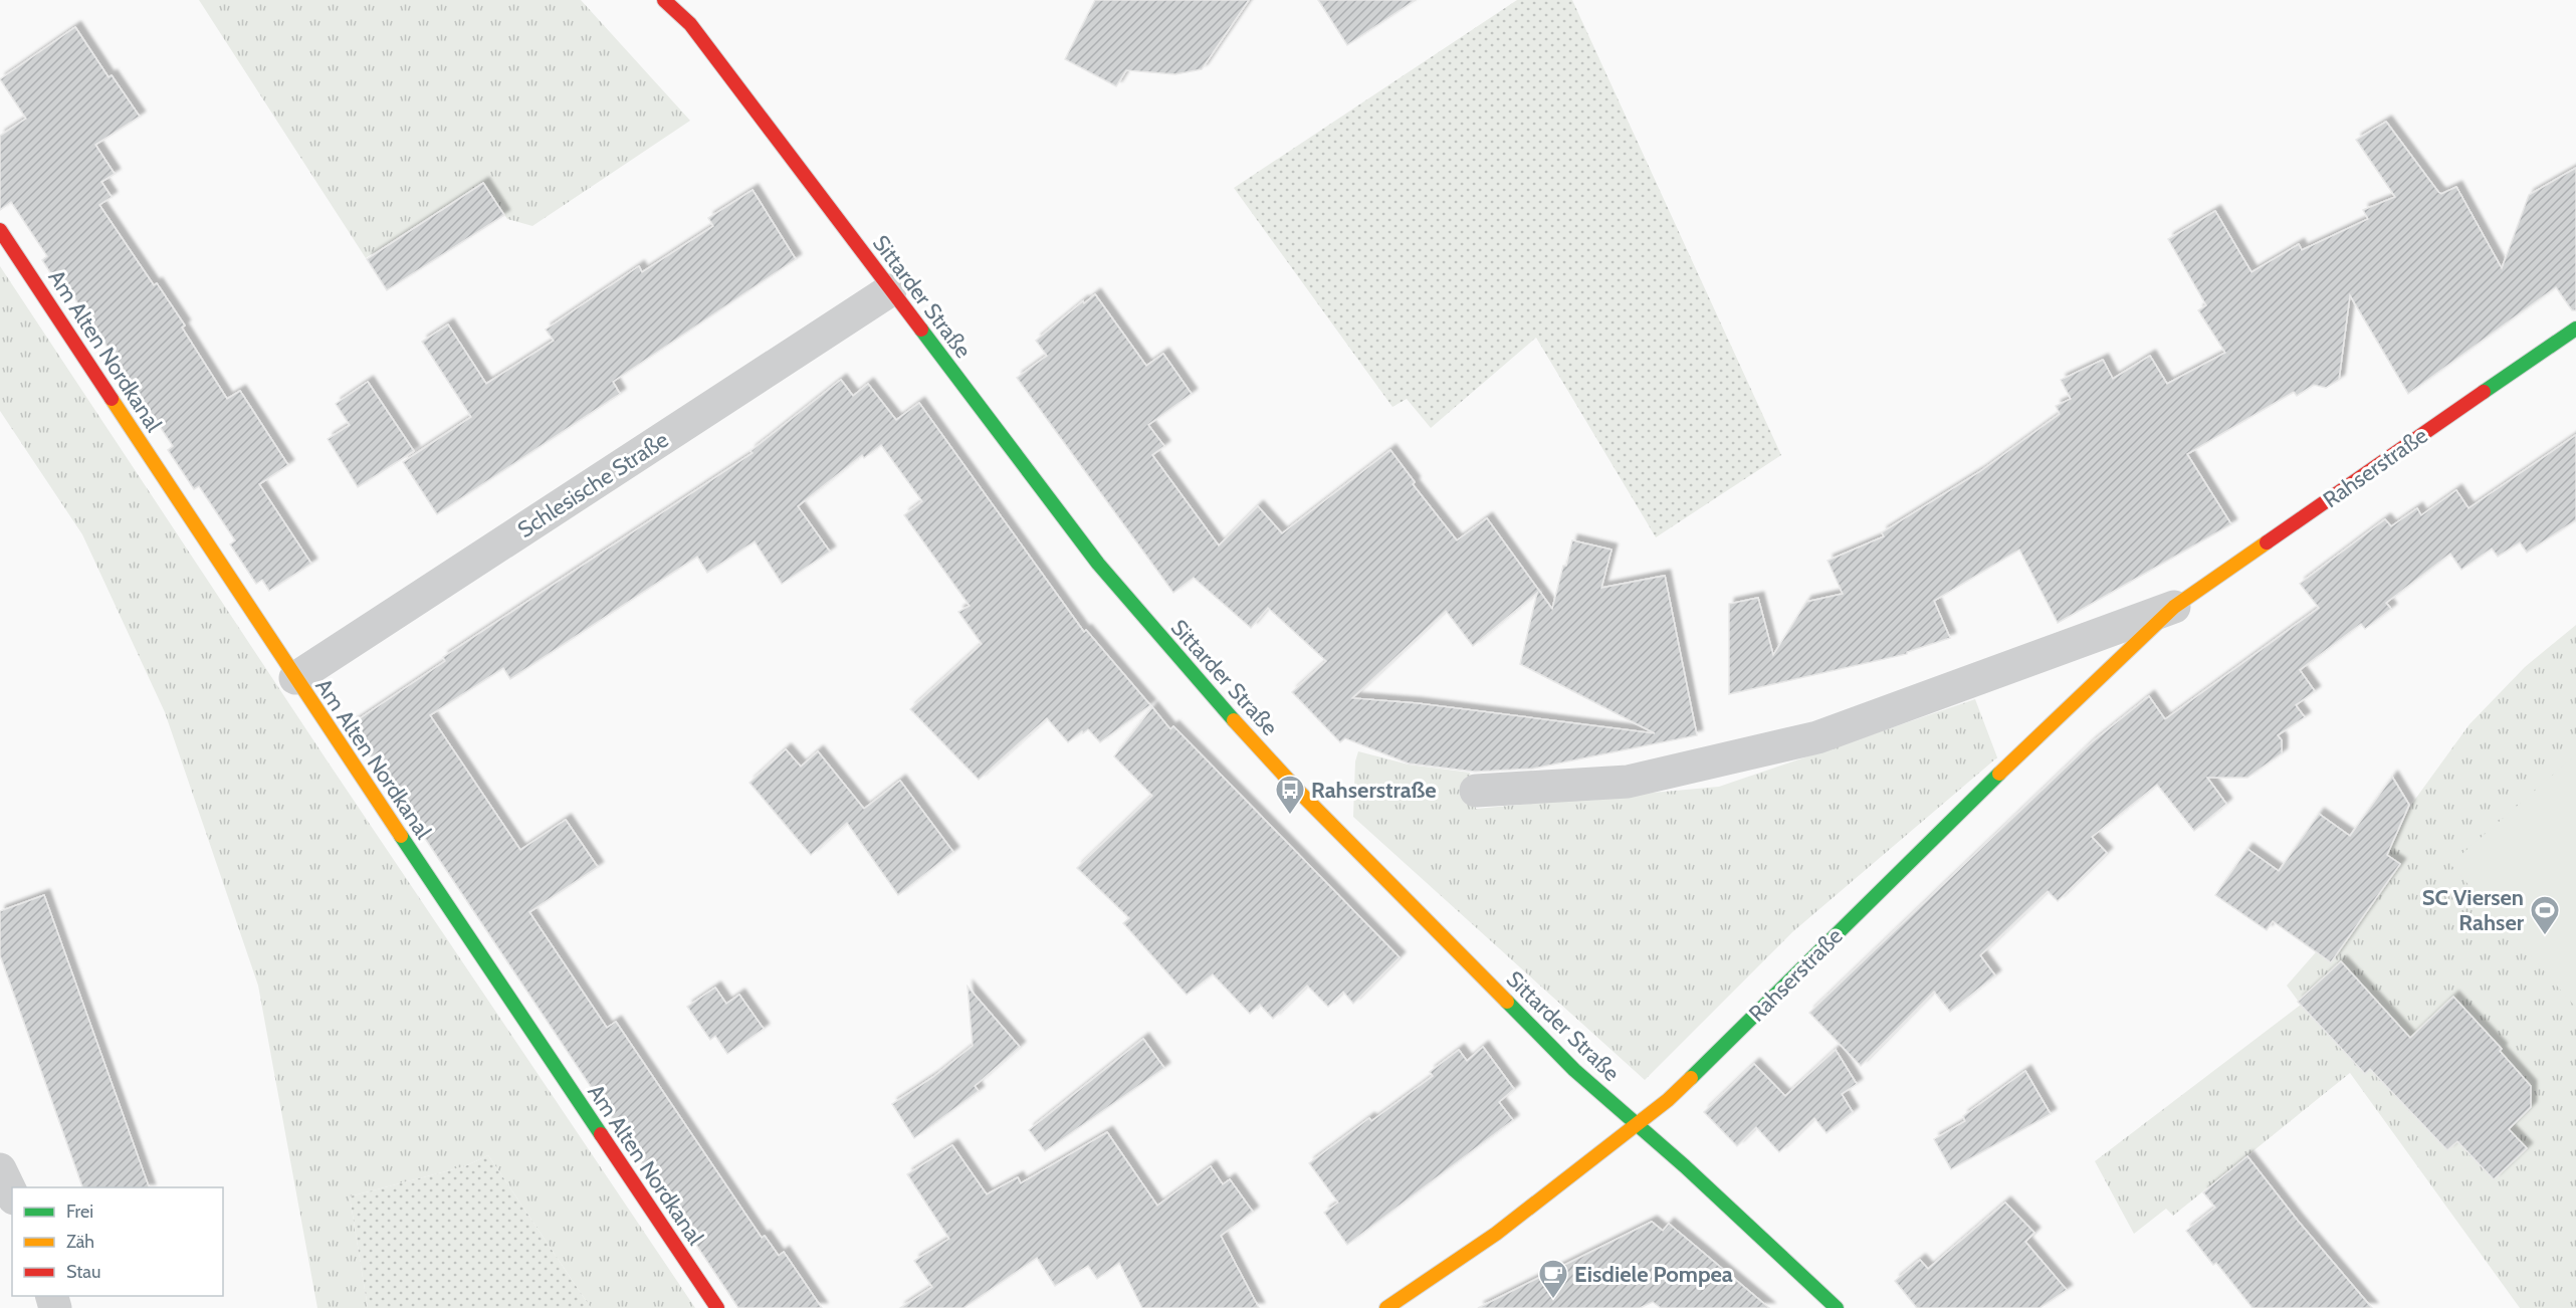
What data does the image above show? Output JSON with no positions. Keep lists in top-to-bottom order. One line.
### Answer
{"streets":{"street":["Sittarder Straße","Am Alten Nordkanal","Rahserstraße","Schlesische Straße"]},"crossings":[["Sittarder Straße","Rahserstraße"],["Sittarder Straße","Schlesische Straße"],["Am Alten Nordkanal","Schlesische Straße"]],"places":{"bus stop":["Rahserstraße"],"sports":["SC Viersen Rahser"],"cafe":["Eisdiele Pompea"]},"legend":["Frei","Zäh","Stau"]}
